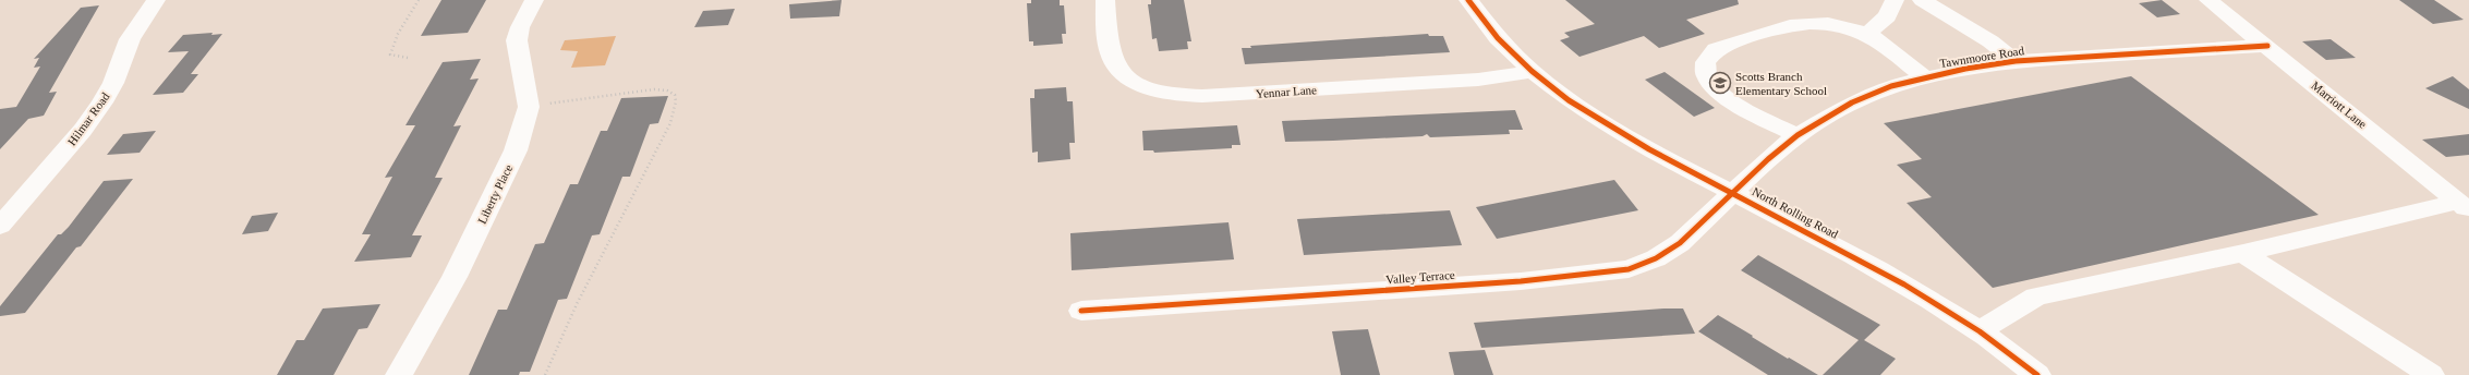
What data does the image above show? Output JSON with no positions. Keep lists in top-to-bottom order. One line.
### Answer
{"streets":{"street":["Tawnmoore Road","Yennar Lane","Marriott Lane","Hilmar Road","Liberty Place","North Rolling Road","Valley Terrace"]},"crossings":[["Tawnmoore Road","Marriott Lane"],["Tawnmoore Road","North Rolling Road"],["Tawnmoore Road","Valley Terrace"],["Yennar Lane","North Rolling Road"],["North Rolling Road","Valley Terrace"]],"places":{"school or university":["Scotts Branch Elementary School"]}}
